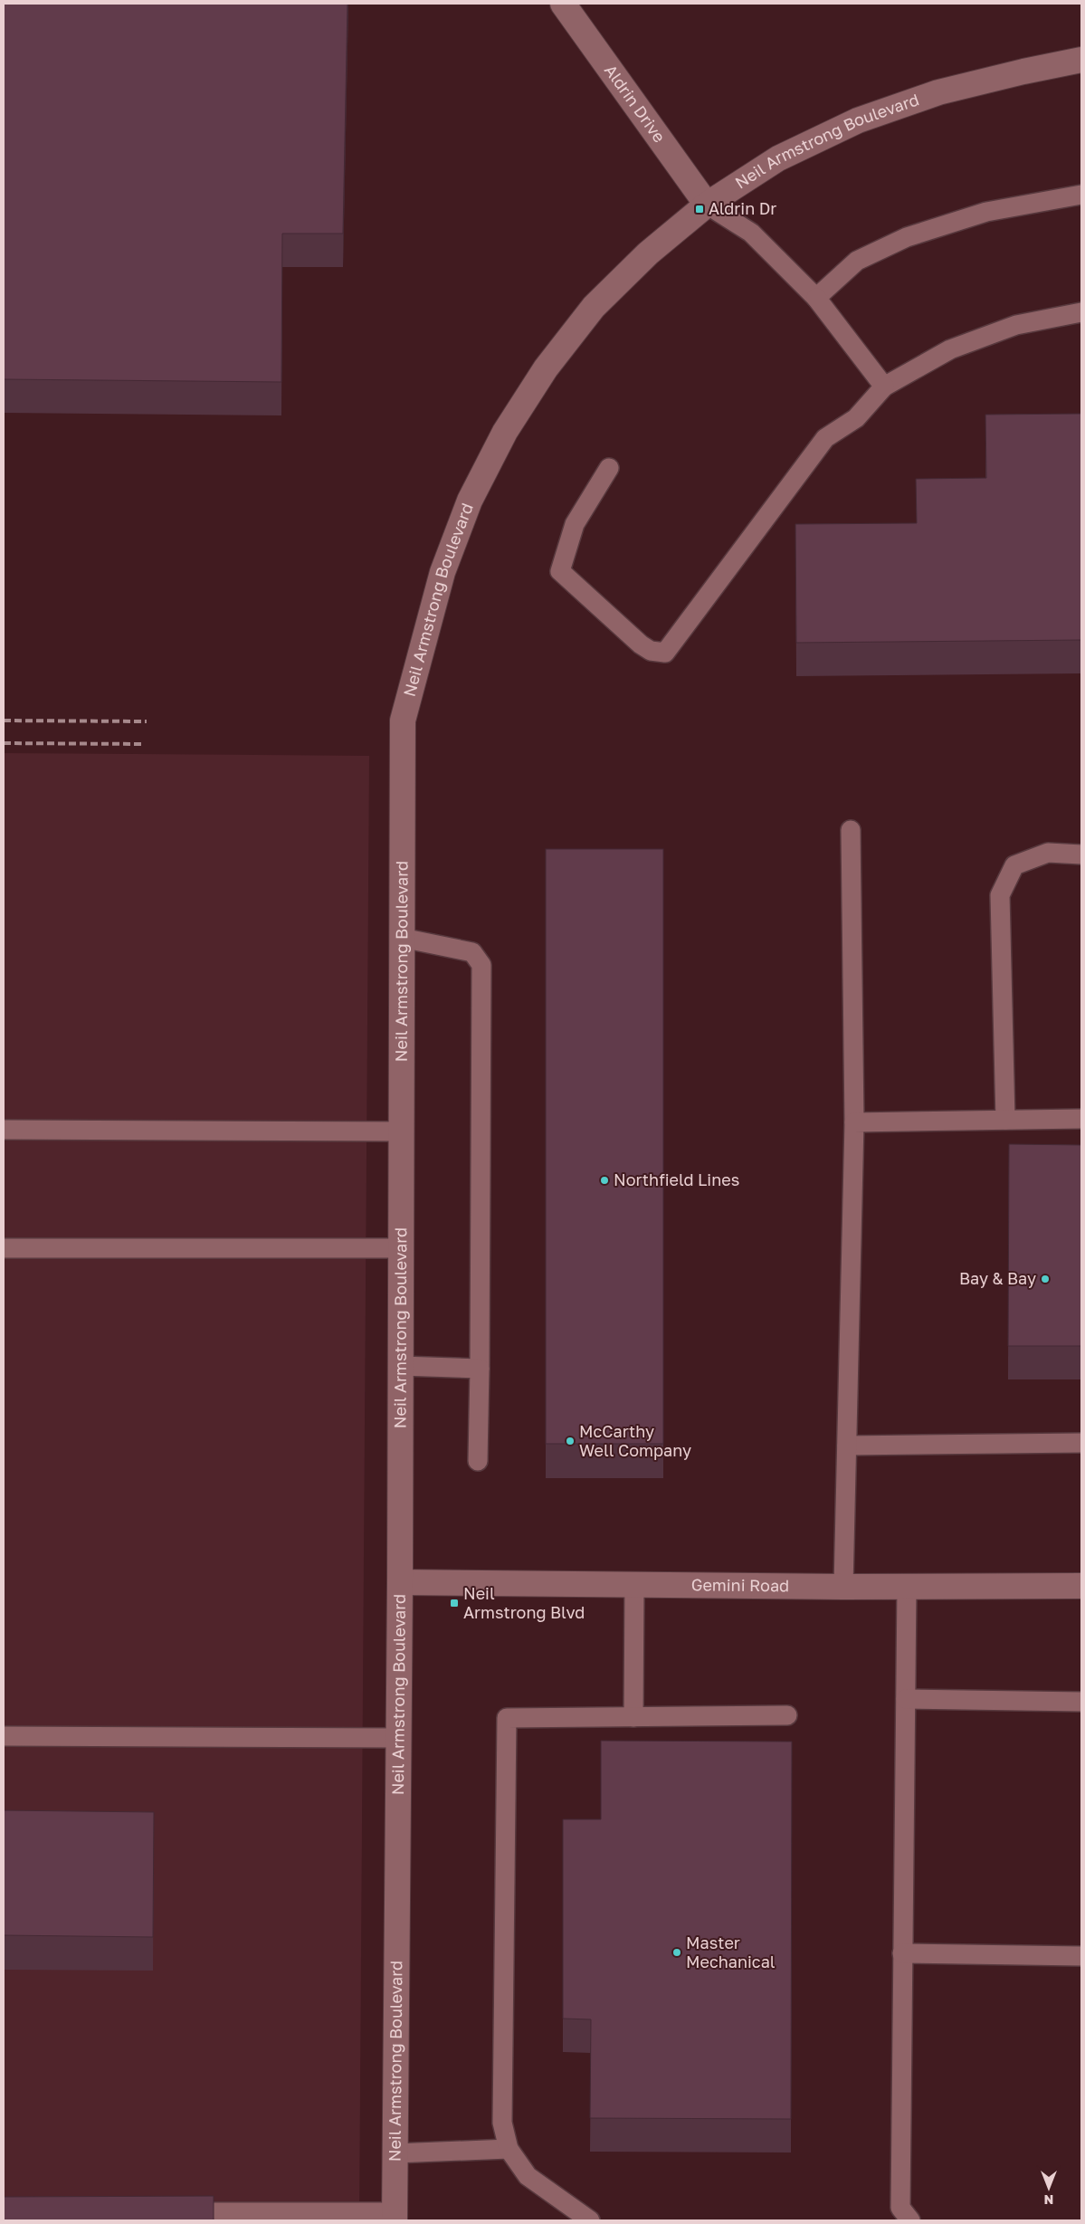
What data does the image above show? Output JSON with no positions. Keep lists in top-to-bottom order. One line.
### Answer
{"streets":{"street":["Aldrin Drive","Neil Armstrong Boulevard","Gemini Road"]},"crossings":[["Aldrin Drive","Neil Armstrong Boulevard"],["Neil Armstrong Boulevard","Gemini Road"]],"places":{"transit":["Aldrin Dr","Neil Armstrong Blvd"],"other":["Northfield Lines","Bay & Bay","McCarthy Well Company","Master Mechanical"]},"north":"bottom"}
